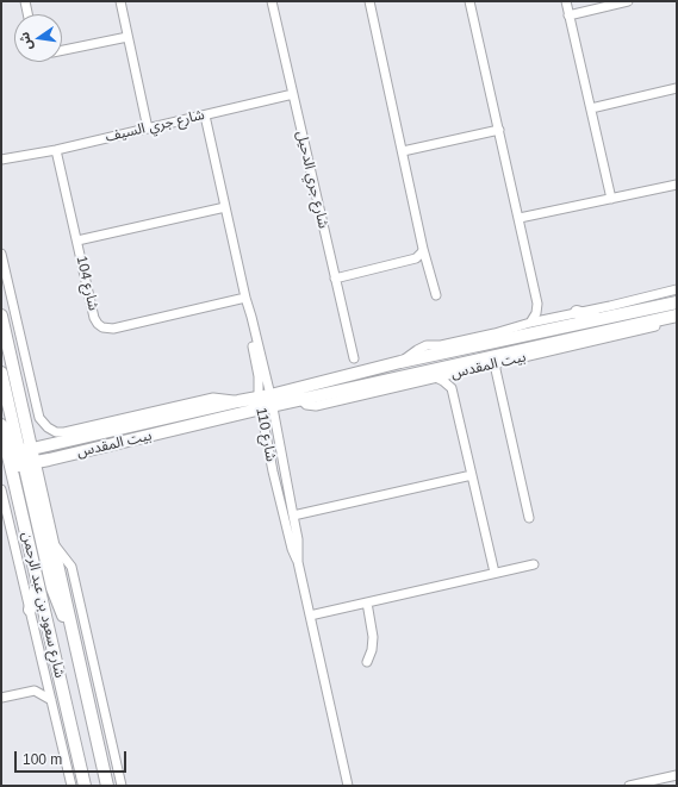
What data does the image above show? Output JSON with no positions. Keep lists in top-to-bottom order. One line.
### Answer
{"streets":{"street":["شارع جري السيف","شارع جري الدحيل","شارع 104","بيت المقدس","شارع 110","شارع سعود بن عبد الرحمن"]},"crossings":[["شارع جري السيف","شارع جري الدحيل"],["شارع جري السيف","شارع 104"],["شارع جري السيف","شارع 110"],["شارع 104","شارع 110"],["بيت المقدس","شارع 110"],["بيت المقدس","شارع سعود بن عبد الرحمن"]],"scale_bar":"100 m","north":"left"}
